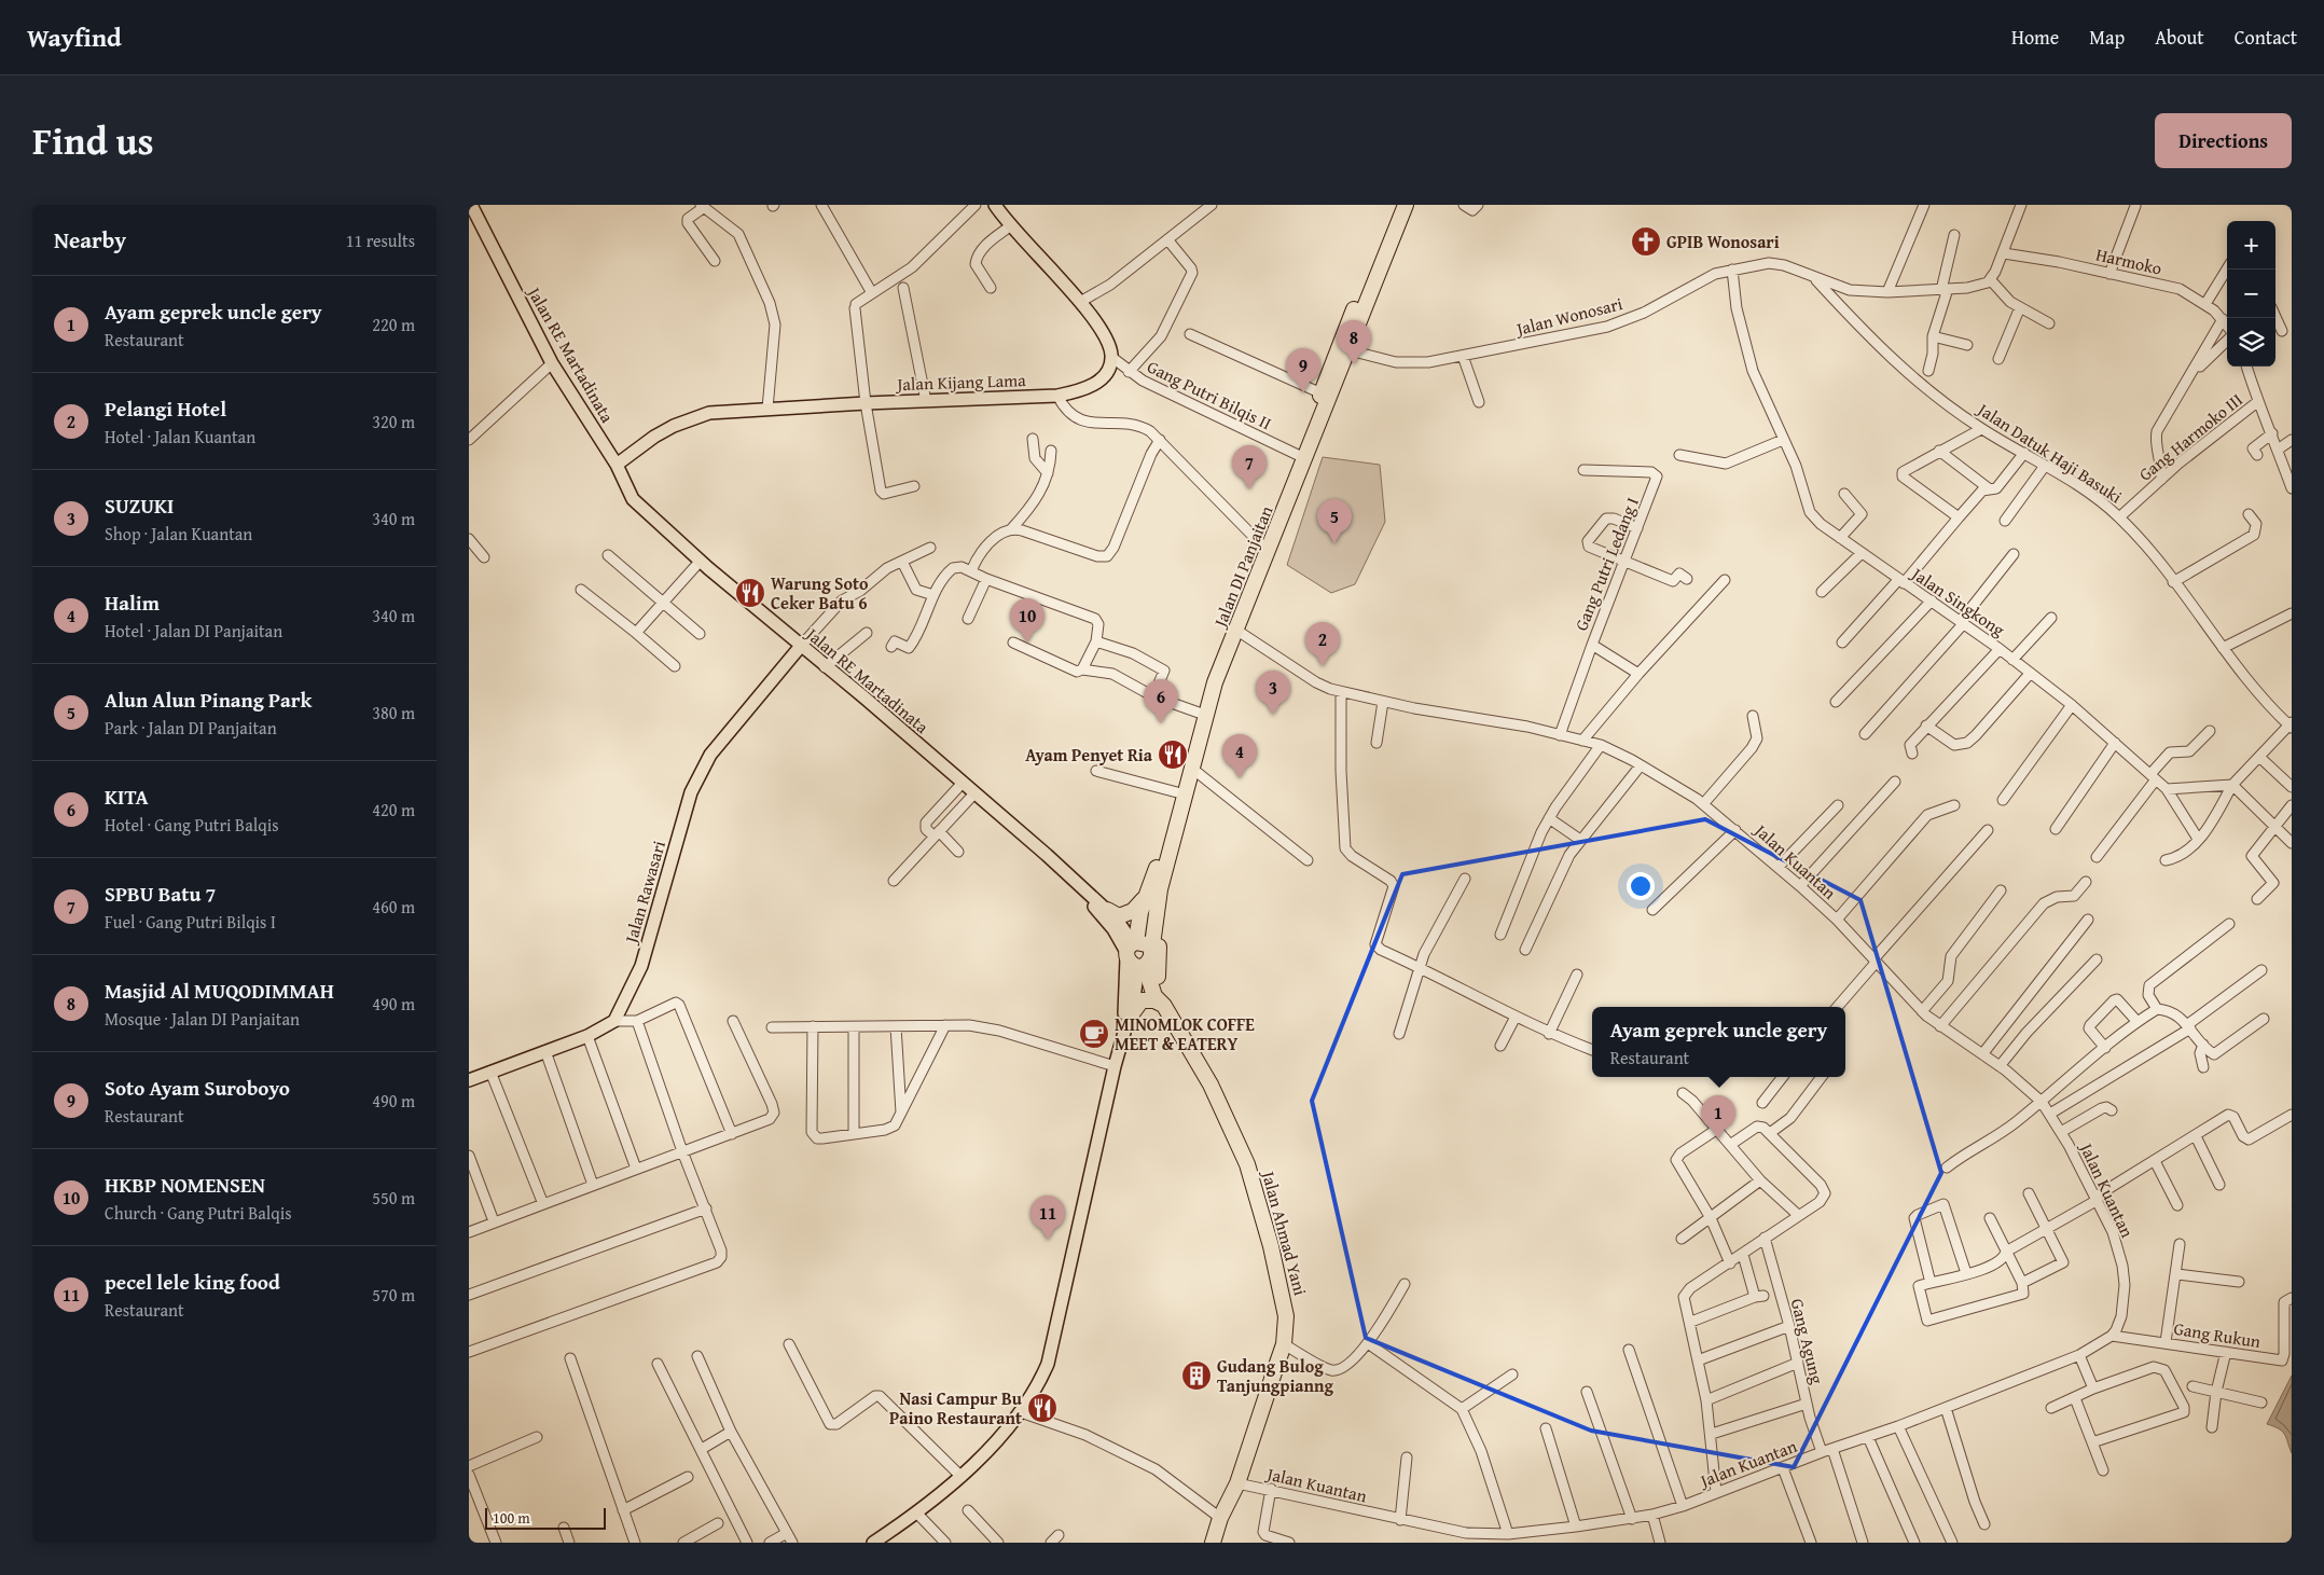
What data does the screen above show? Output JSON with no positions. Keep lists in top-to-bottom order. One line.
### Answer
{"streets":{"highway":["Jalan DI Panjaitan","Jalan Ahmad Yani"],"main road":["Jalan RE Martadinata","Jalan Kijang Lama","Jalan Rawasari"],"street":["Harmoko","Jalan Wonosari","Gang Putri Bilqis II","Gang Harmoko III","Jalan Datuk Haji Basuki","Gang Putri Ledang I","Jalan Singkong","Jalan Kuantan","Gang Rukun","Gang Agung"]},"crossings":[["Jalan Wonosari","Jalan Datuk Haji Basuki"],["Jalan Wonosari","Jalan DI Panjaitan"],["Jalan Wonosari","Jalan Singkong"],["Jalan RE Martadinata","Jalan Kijang Lama"],["Jalan RE Martadinata","Jalan DI Panjaitan"],["Jalan RE Martadinata","Jalan Rawasari"],["Jalan Kijang Lama","Gang Putri Bilqis II"],["Gang Putri Bilqis II","Jalan DI Panjaitan"],["Gang Harmoko III","Jalan Datuk Haji Basuki"],["Gang Putri Ledang I","Jalan Kuantan"],["Jalan DI Panjaitan","Jalan Kuantan"],["Jalan Kuantan","Jalan Ahmad Yani"],["Jalan Kuantan","Gang Rukun"],["Jalan Kuantan","Gang Agung"]],"places":{"church":["GPIB Wonosari"],"restaurant":["Warung Soto Ceker Batu 6","Ayam Penyet Ria","Nasi Campur Bu Paino Restaurant"],"cafe":["MINOMLOK COFFE MEET & EATERY"],"building":["Gudang Bulog Tanjungpianng"]},"scale_bar":"100 m","page":{"header":"Wayfind","nav":["Home","Map","About","Contact"],"title":"Find us","buttons":"Directions","heading":["Nearby","11 results"],"map_buttons":["+","−"],"list":[{"mark":"1","name":"Ayam geprek uncle gery","note":"Restaurant","value":"220 m"},{"mark":"2","name":"Pelangi Hotel","note":"Hotel · Jalan Kuantan","value":"320 m"},{"mark":"3","name":"SUZUKI","note":"Shop · Jalan Kuantan","value":"340 m"},{"mark":"4","name":"Halim","note":"Hotel · Jalan DI Panjaitan","value":"340 m"},{"mark":"5","name":"Alun Alun Pinang Park","note":"Park · Jalan DI Panjaitan","value":"380 m"},{"mark":"6","name":"KITA","note":"Hotel · Gang Putri Balqis","value":"420 m"},{"mark":"7","name":"SPBU Batu 7","note":"Fuel · Gang Putri Bilqis I","value":"460 m"},{"mark":"8","name":"Masjid Al MUQODIMMAH","note":"Mosque · Jalan DI Panjaitan","value":"490 m"},{"mark":"9","name":"Soto Ayam Suroboyo","note":"Restaurant","value":"490 m"},{"mark":"10","name":"HKBP NOMENSEN","note":"Church · Gang Putri Balqis","value":"550 m"},{"mark":"11","name":"pecel lele king food","note":"Restaurant","value":"570 m"}],"pins":["8","9","7","5","10","2","3","6","4","1","11"],"popup":["Ayam geprek uncle gery","Restaurant"],"scale":"100 m"}}
